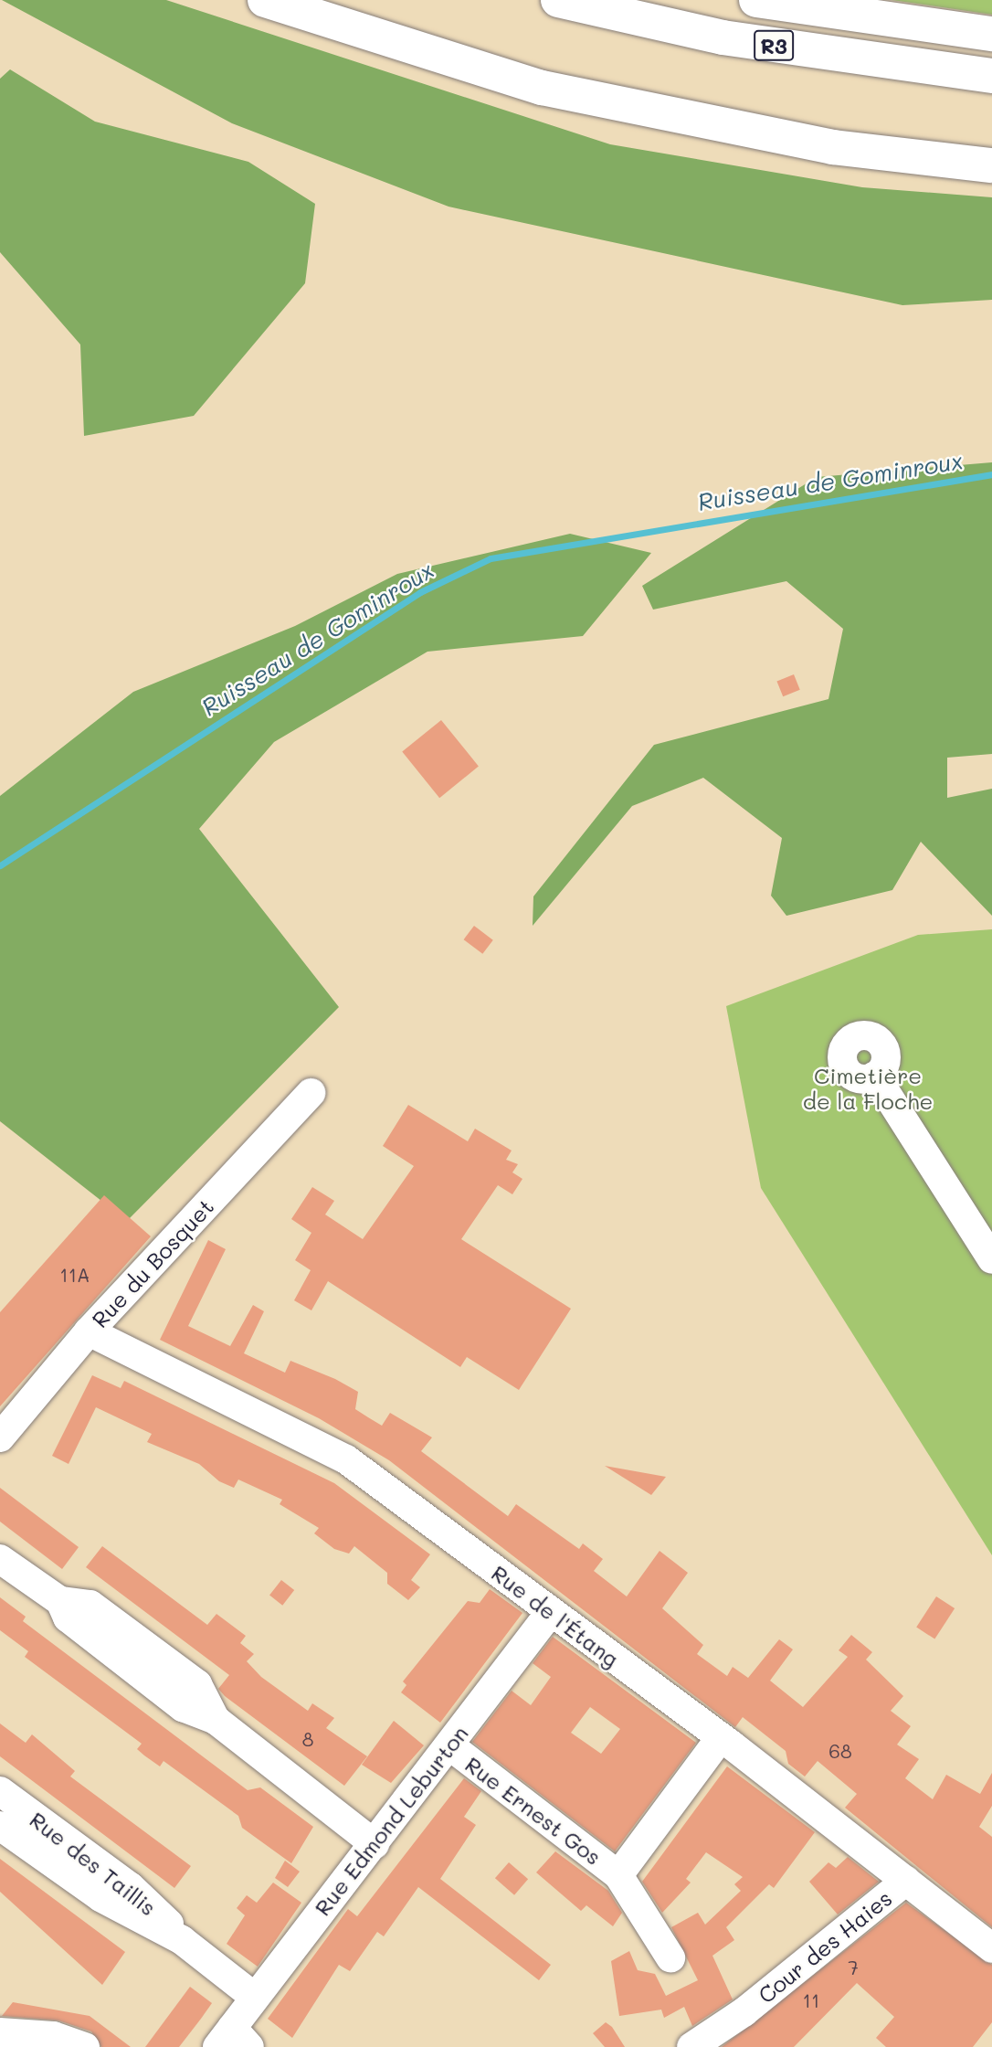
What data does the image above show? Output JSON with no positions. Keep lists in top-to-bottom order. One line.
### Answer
{"streets":{"highway":["R3"],"street":["Rue du Bosquet","Rue de l'Étang","Rue Ernest Gos","Rue Edmond Leburton","Rue des Taillis","Cour des Haies"]},"crossings":[["Rue du Bosquet","Rue de l'Étang"],["Rue de l'Étang","Rue Ernest Gos"],["Rue de l'Étang","Rue Edmond Leburton"],["Rue de l'Étang","Cour des Haies"],["Rue Ernest Gos","Rue Edmond Leburton"],["Rue Edmond Leburton","Rue des Taillis"]],"water":["Ruisseau de Gominroux"],"parks":["Cimetière de la Floche"],"house_numbers":["11A","8","68","7","11"]}
